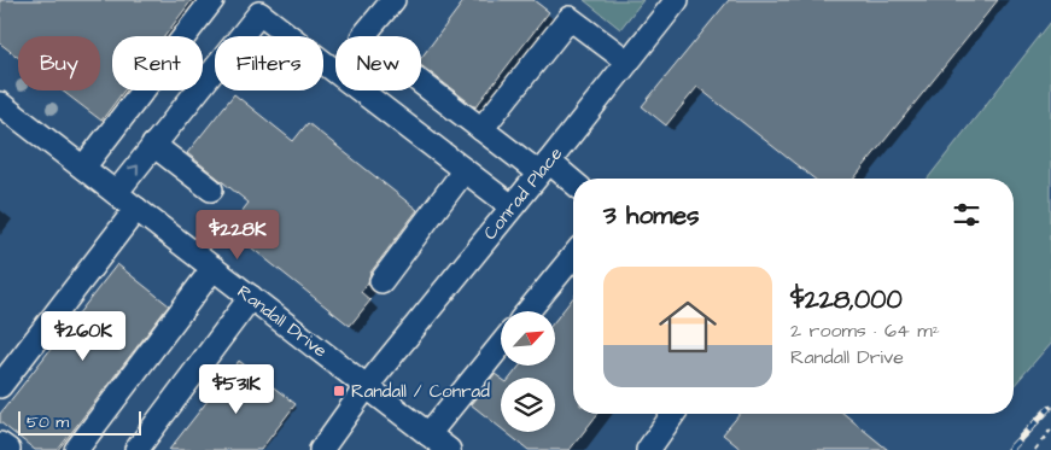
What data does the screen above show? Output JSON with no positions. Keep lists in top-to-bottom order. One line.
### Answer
{"streets":{"street":["Conrad Place","Randall Drive"]},"crossings":[["Conrad Place","Randall Drive"]],"places":{"transit":["Randall / Conrad"]},"scale_bar":"50 m","north":"top right","page":{"chip":["Buy","Rent","Filters","New"],"heading":"3 homes","price":["$228K","$260K","$531K"],"list":[{"name":"$228,000","note":"2 rooms · 64 m² · Randall Drive"}],"scale":"50 m"}}
